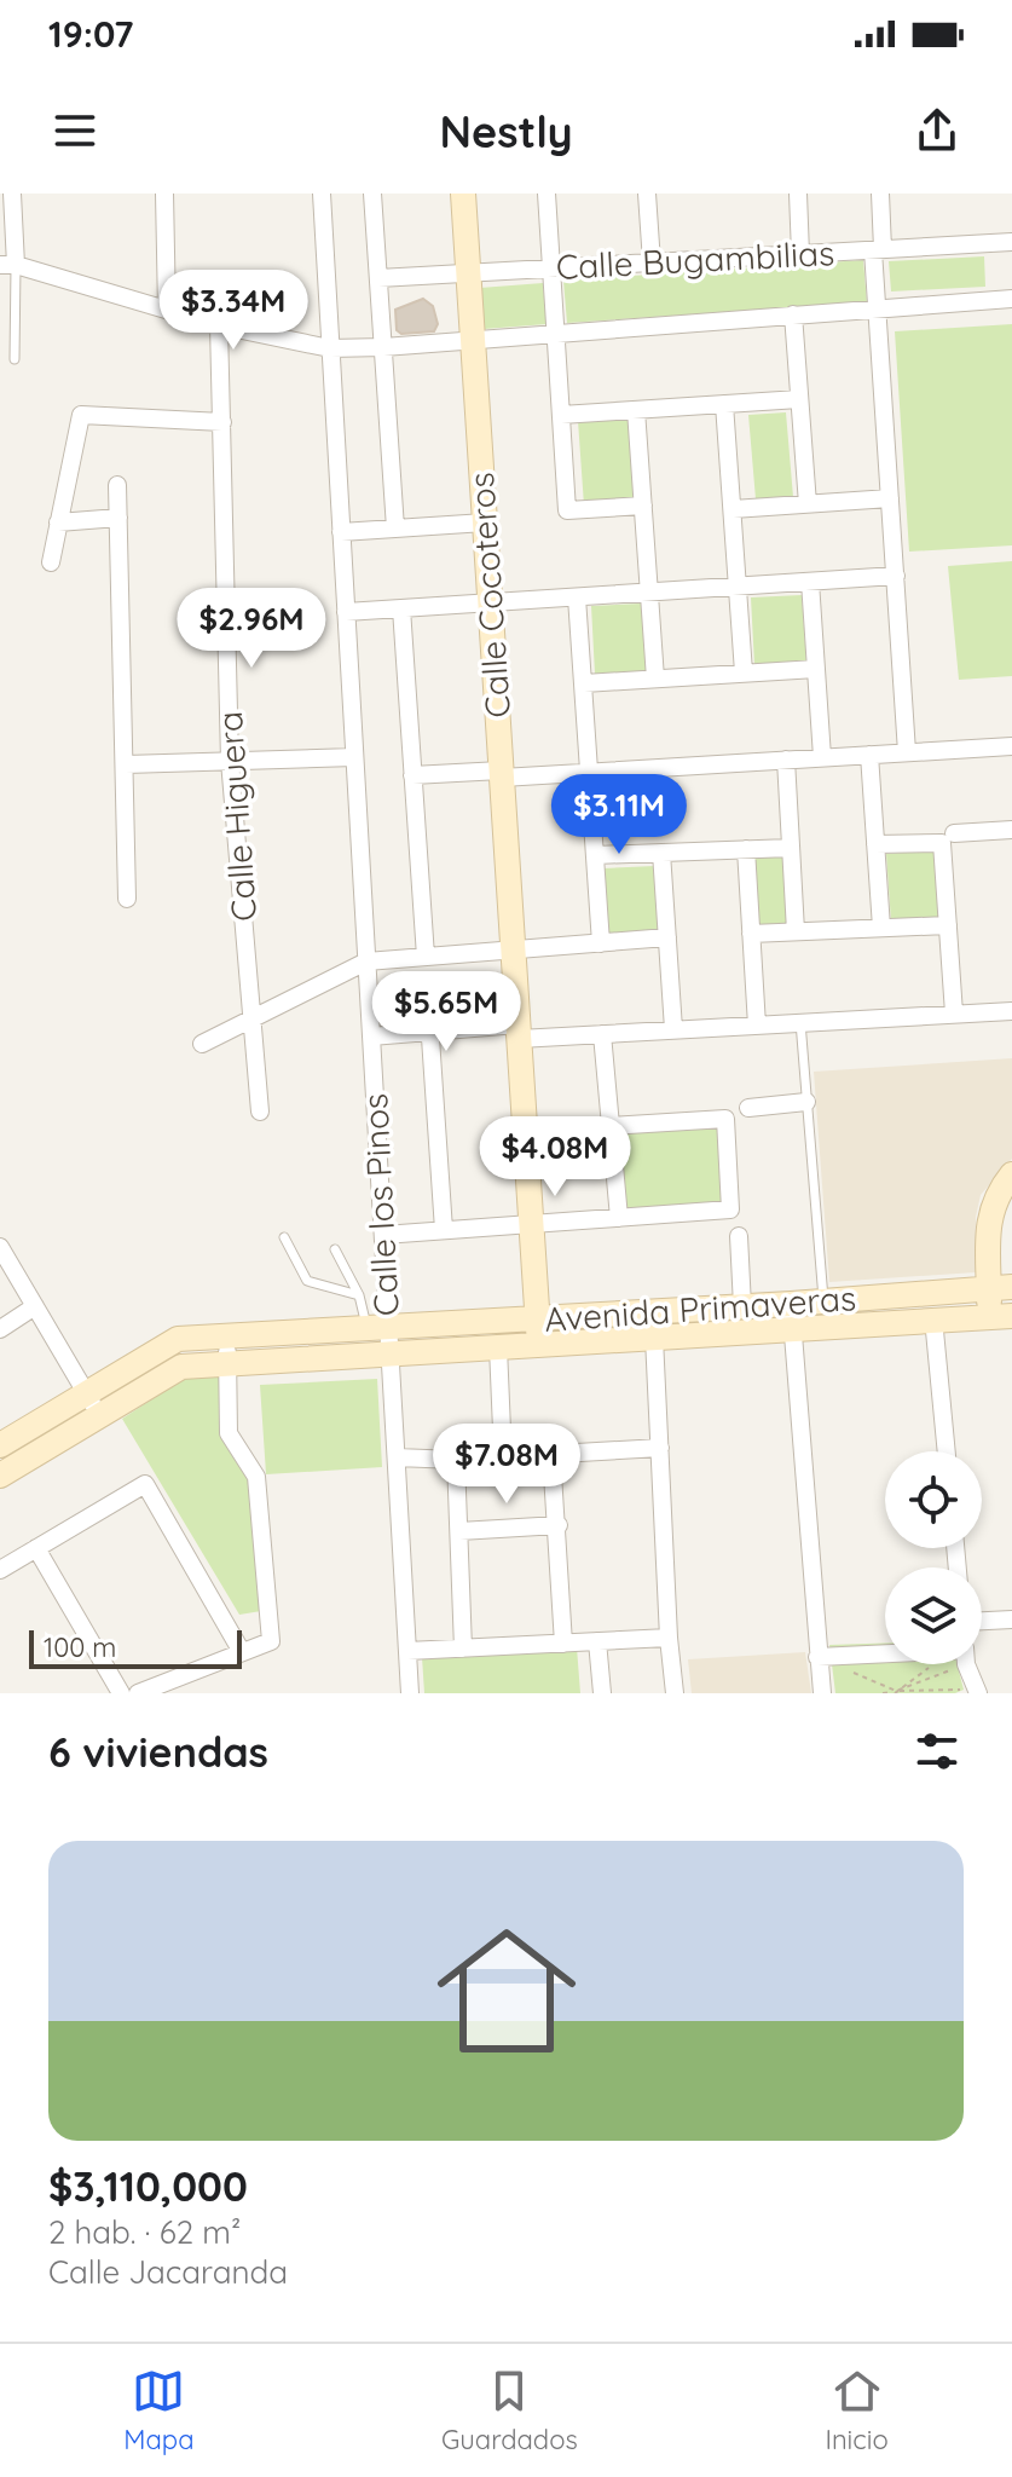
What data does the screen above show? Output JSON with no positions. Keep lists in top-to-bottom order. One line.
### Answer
{"streets":{"street":["Calle Bugambilias","Calle Cocoteros","Calle Higuera","Calle los Pinos","Avenida Primaveras"]},"crossings":[["Calle Bugambilias","Calle Cocoteros"],["Calle Cocoteros","Avenida Primaveras"],["Calle los Pinos","Avenida Primaveras"]],"scale_bar":"100 m","page":{"status":"19:07","header":"Nestly","price":["$3.34M","$2.96M","$3.11M","$5.65M","$4.08M","$7.08M"],"scale":"100 m","heading":"6 viviendas","list":[{"name":"$3,110,000","note":"2 hab. · 62 m² · Calle Jacaranda"}],"tabs":["Mapa","Guardados","Inicio"]}}
